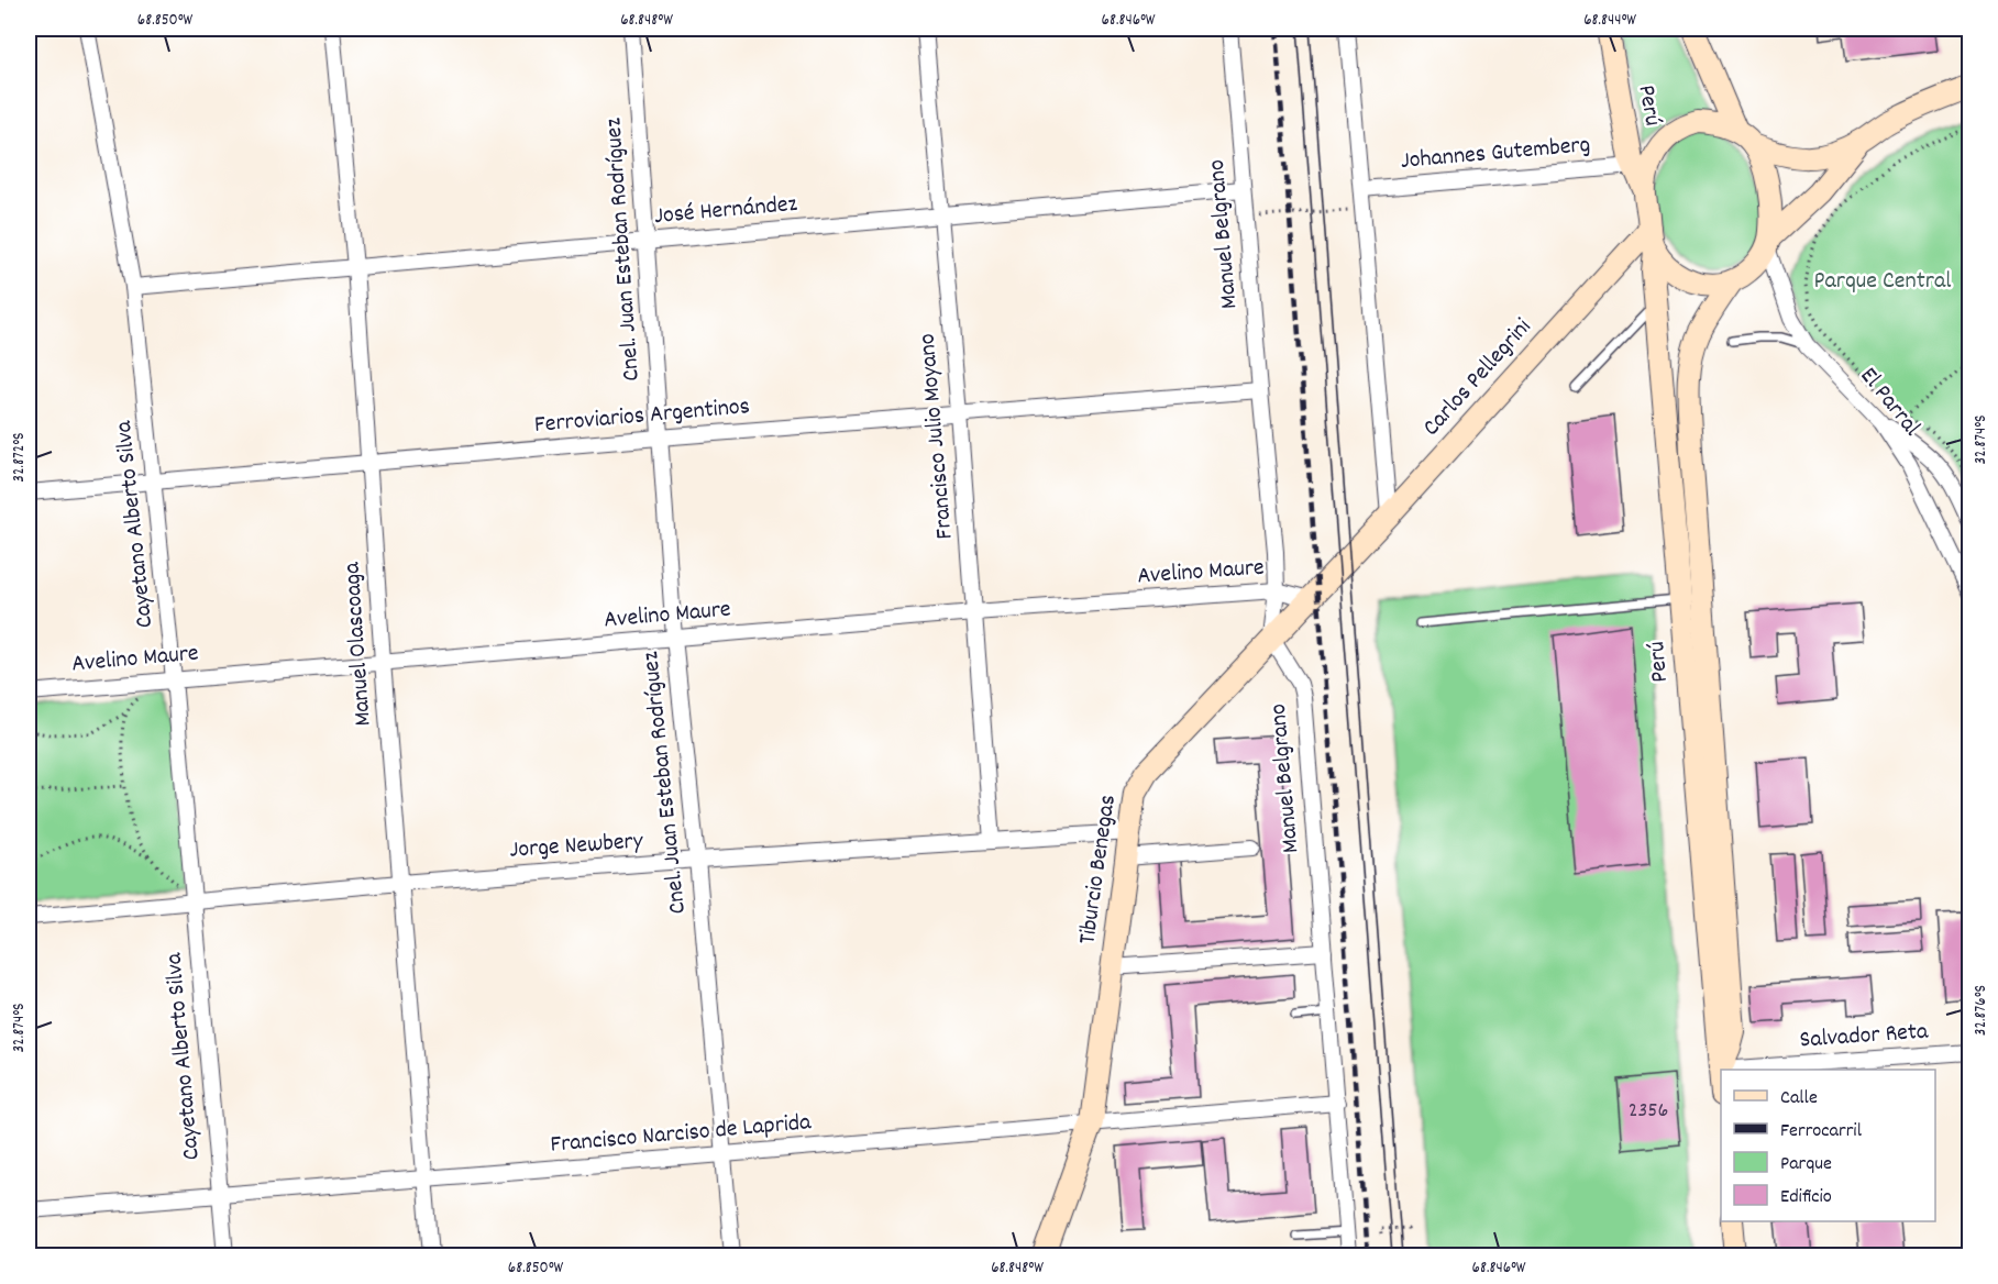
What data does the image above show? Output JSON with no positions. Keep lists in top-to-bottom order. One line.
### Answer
{"streets":{"main road":["Perú","Carlos Pellegrini","Tiburcio Benegas"],"street":["Johannes Gutemberg","José Hernández","Manuel Belgrano","Cnel. Juan Esteban Rodríguez","El Parral","Ferroviarios Argentinos","Francisco Julio Moyano","Cayetano Alberto Silva","Avelino Maure","Manuel Olascoaga","Jorge Newbery","Salvador Reta","Francisco Narciso de Laprida"]},"crossings":[["Perú","Johannes Gutemberg"],["Perú","Carlos Pellegrini"],["Perú","El Parral"],["Perú","Salvador Reta"],["José Hernández","Manuel Belgrano"],["José Hernández","Cnel. Juan Esteban Rodríguez"],["José Hernández","Francisco Julio Moyano"],["José Hernández","Cayetano Alberto Silva"],["José Hernández","Manuel Olascoaga"],["Manuel Belgrano","Ferroviarios Argentinos"],["Manuel Belgrano","Avelino Maure"],["Manuel Belgrano","Tiburcio Benegas"],["Manuel Belgrano","Francisco Narciso de Laprida"],["Cnel. Juan Esteban Rodríguez","Ferroviarios Argentinos"],["Cnel. Juan Esteban Rodríguez","Avelino Maure"],["Cnel. Juan Esteban Rodríguez","Jorge Newbery"],["Cnel. Juan Esteban Rodríguez","Francisco Narciso de Laprida"],["Carlos Pellegrini","El Parral"],["Carlos Pellegrini","Tiburcio Benegas"],["Ferroviarios Argentinos","Francisco Julio Moyano"],["Ferroviarios Argentinos","Cayetano Alberto Silva"],["Ferroviarios Argentinos","Manuel Olascoaga"],["Francisco Julio Moyano","Avelino Maure"],["Francisco Julio Moyano","Jorge Newbery"],["Cayetano Alberto Silva","Avelino Maure"],["Cayetano Alberto Silva","Jorge Newbery"],["Cayetano Alberto Silva","Francisco Narciso de Laprida"],["Avelino Maure","Manuel Olascoaga"],["Avelino Maure","Tiburcio Benegas"],["Manuel Olascoaga","Jorge Newbery"],["Manuel Olascoaga","Francisco Narciso de Laprida"],["Jorge Newbery","Tiburcio Benegas"],["Tiburcio Benegas","Francisco Narciso de Laprida"]],"parks":["Parque Central"],"house_numbers":["2356"],"legend":["Calle","Ferrocarril","Parque","Edificio"],"coordinates":["68.850°W","68.848°W","68.846°W","68.844°W","32.874°S","32.872°S","32.876°S"]}
